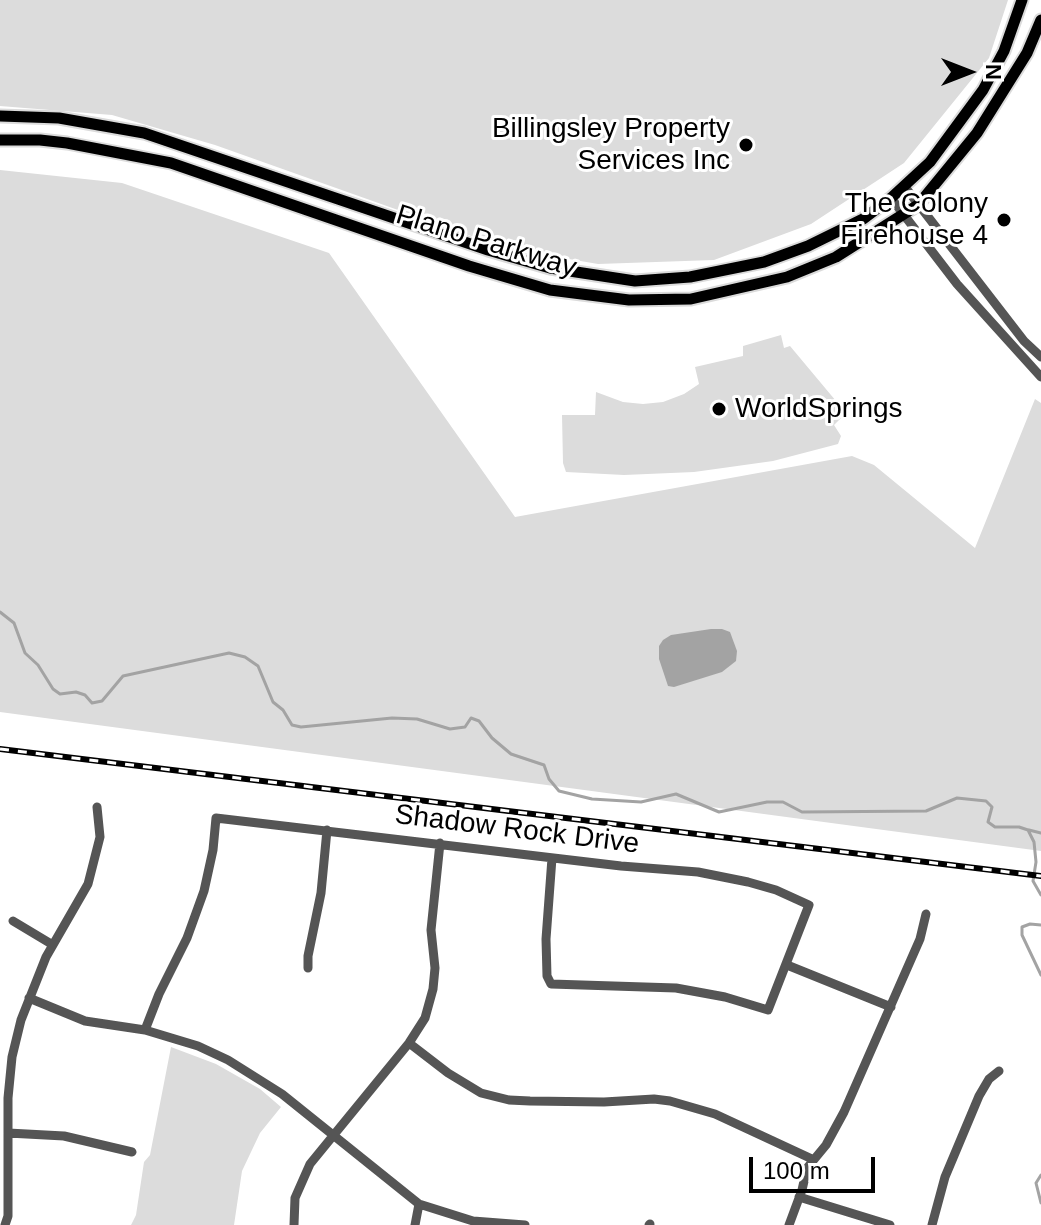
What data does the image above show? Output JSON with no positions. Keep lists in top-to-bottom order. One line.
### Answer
{"streets":{"main road":["Plano Parkway"],"street":["Shadow Rock Drive"]},"places":["Billingsley Property Services Inc","The Colony Firehouse 4","WorldSprings"],"scale_bar":"100 m","north":"right"}
